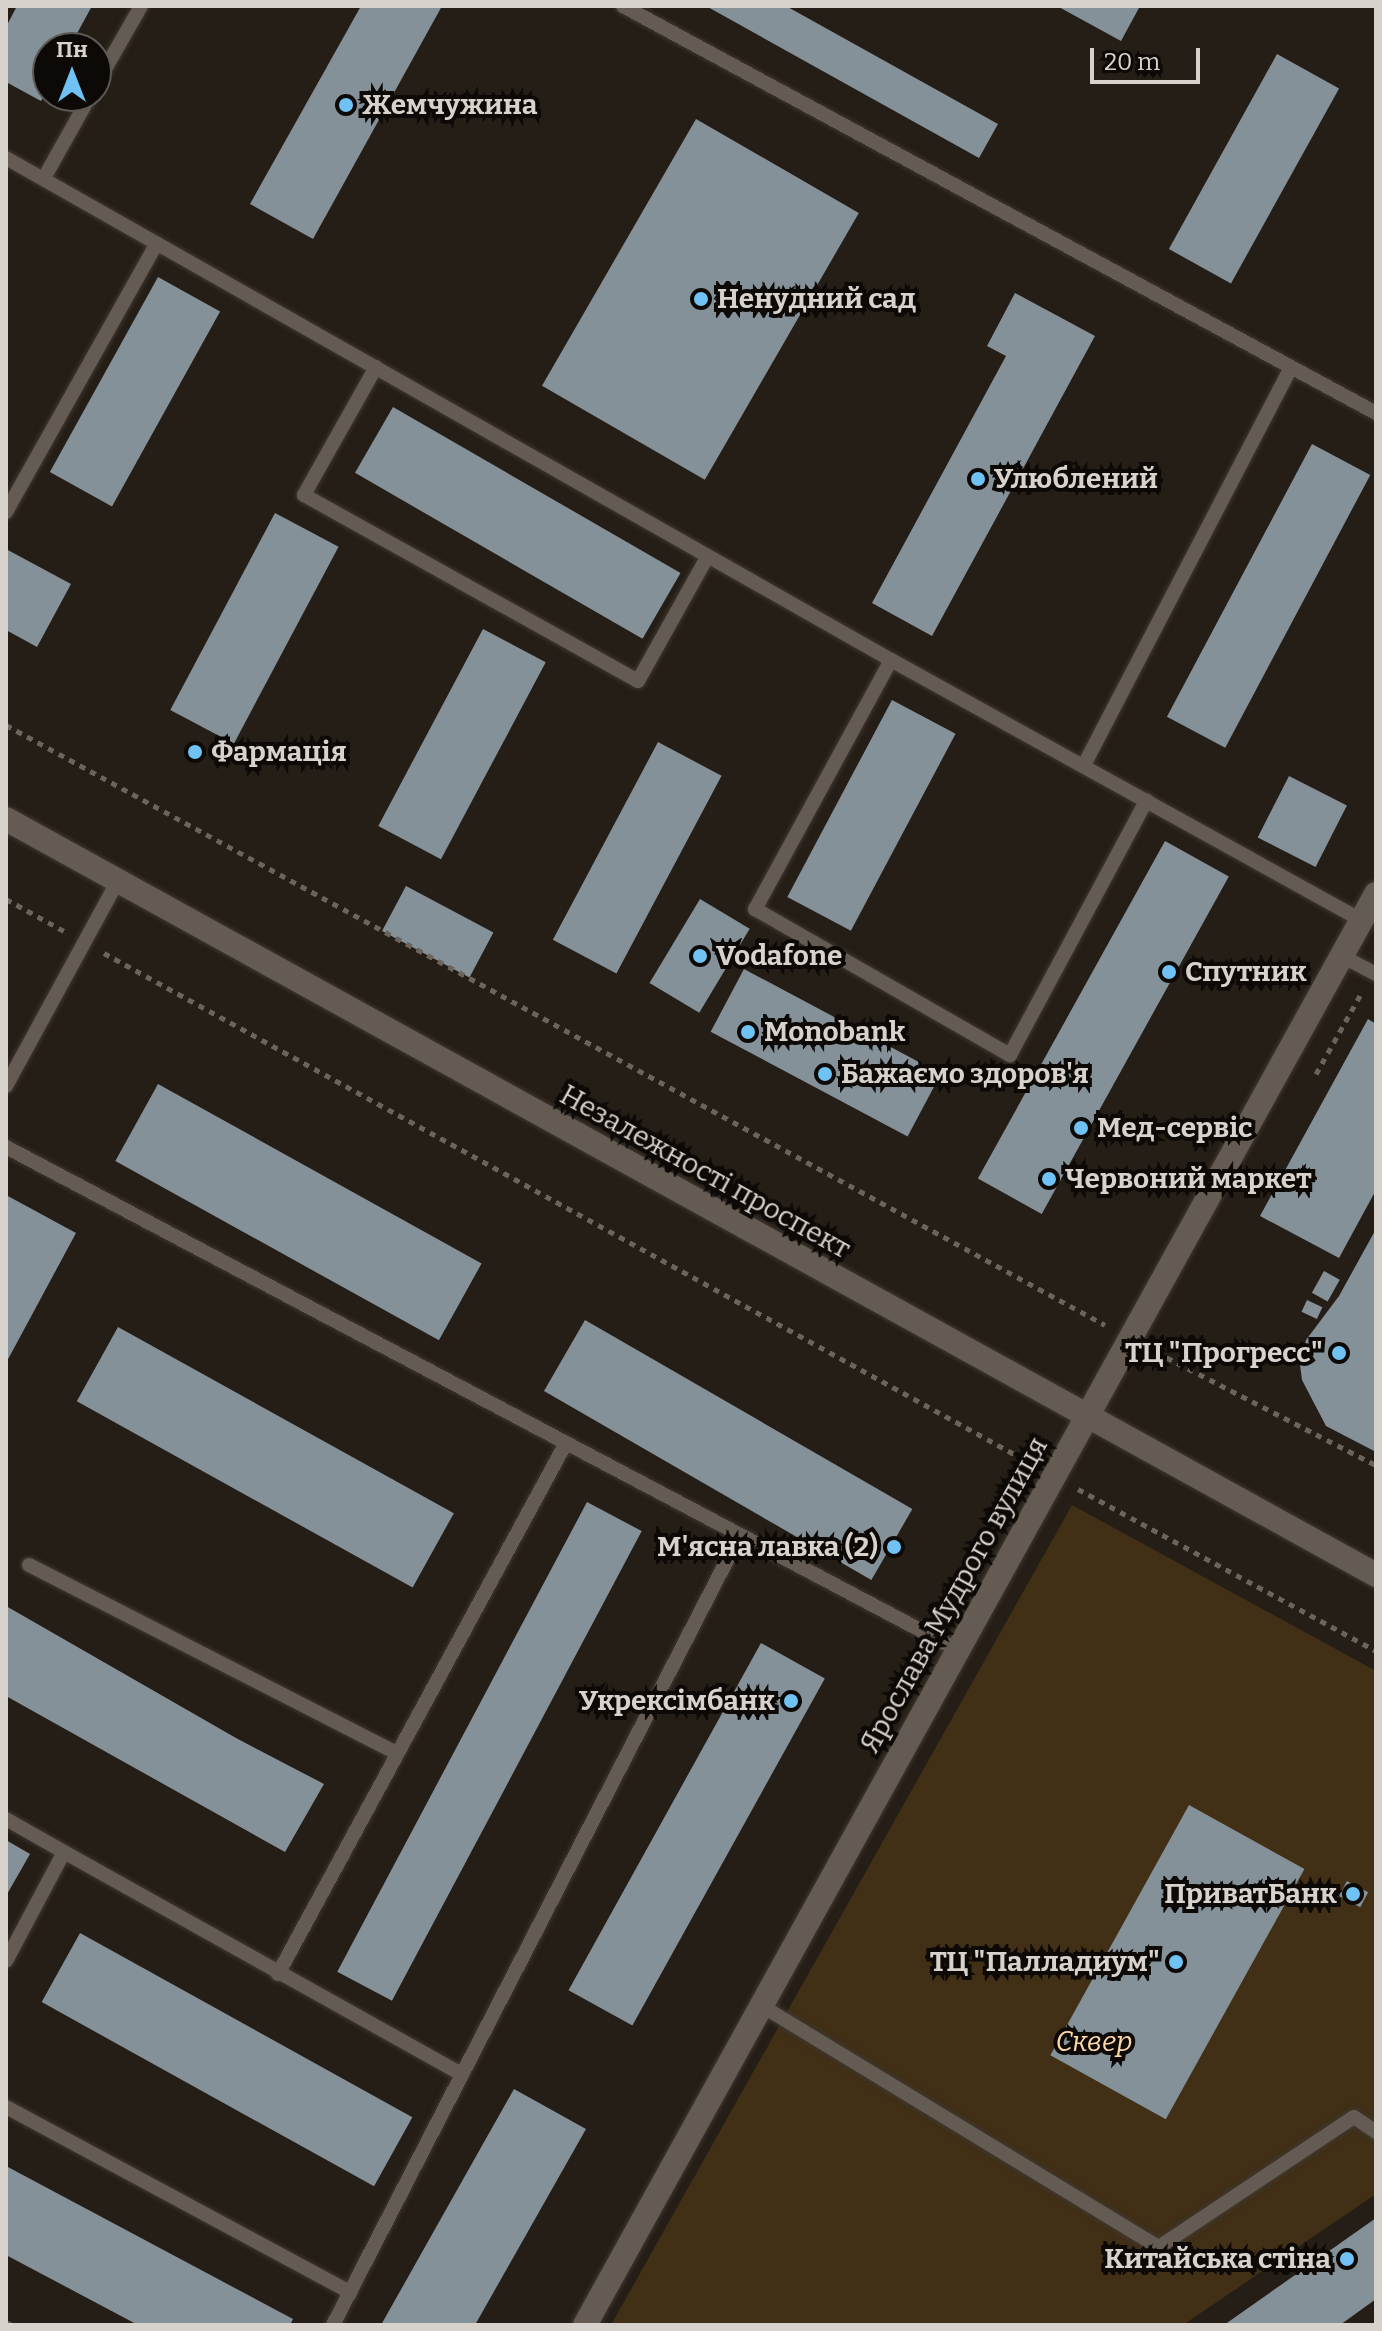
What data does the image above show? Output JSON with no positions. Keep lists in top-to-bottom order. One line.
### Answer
{"streets":{"street":["Незалежності проспект","Ярослава Мудрого вулиця"]},"crossings":[["Незалежності проспект","Ярослава Мудрого вулиця"]],"parks":["Сквер"],"places":["Жемчужина","Ненудний сад","Улюблений","Фармація","Vodafone","Спутник","Monobank","Бажаємо здоров'я","Мед-сервіс","Червоний маркет","ТЦ \"Прогресс\"","М'ясна лавка (2)","Укрексімбанк","ПриватБанк","ТЦ \"Палладиум\"","Китайська стіна"],"scale_bar":"20 m","north":"top"}
